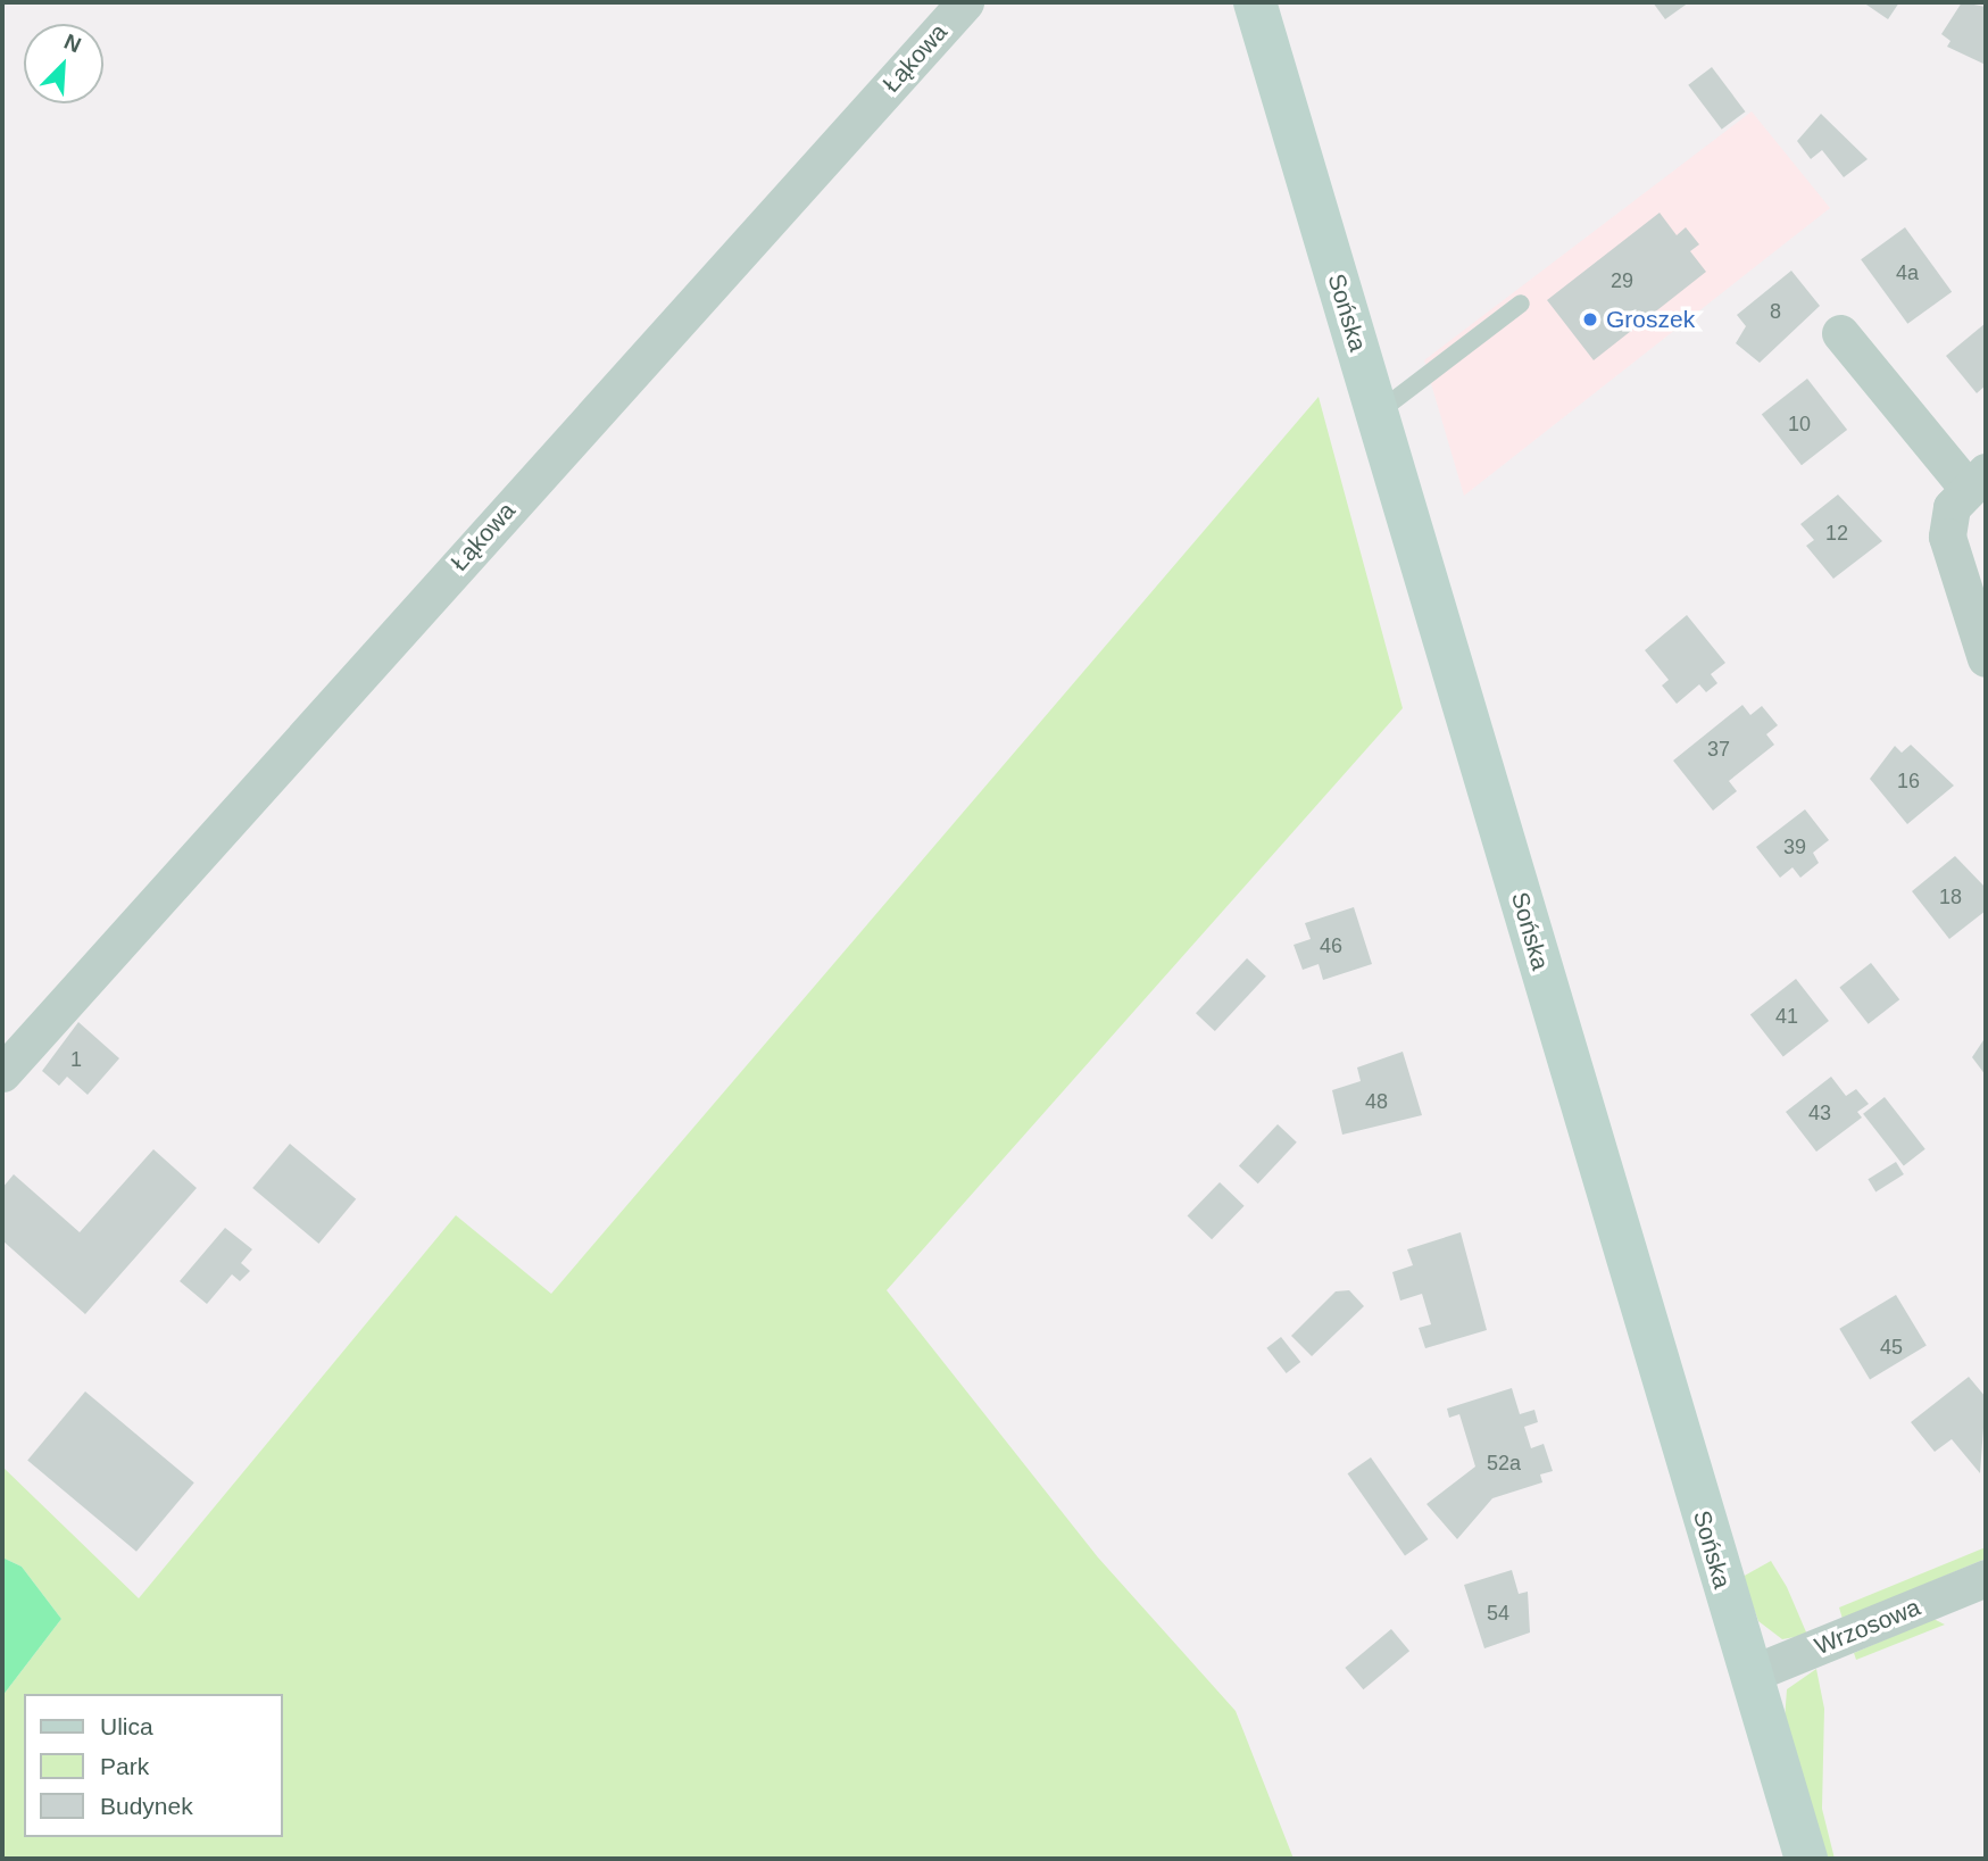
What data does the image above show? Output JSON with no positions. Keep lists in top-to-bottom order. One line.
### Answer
{"streets":{"street":["Łąkowa","Sońska","Wrzosowa"]},"crossings":[["Sońska","Wrzosowa"]],"places":["Groszek"],"house_numbers":["4a","29","8","10","12","37","16","39","18","46","41","1","48","43","45","52a","54"],"legend":["Ulica","Park","Budynek"],"north":"top right"}
